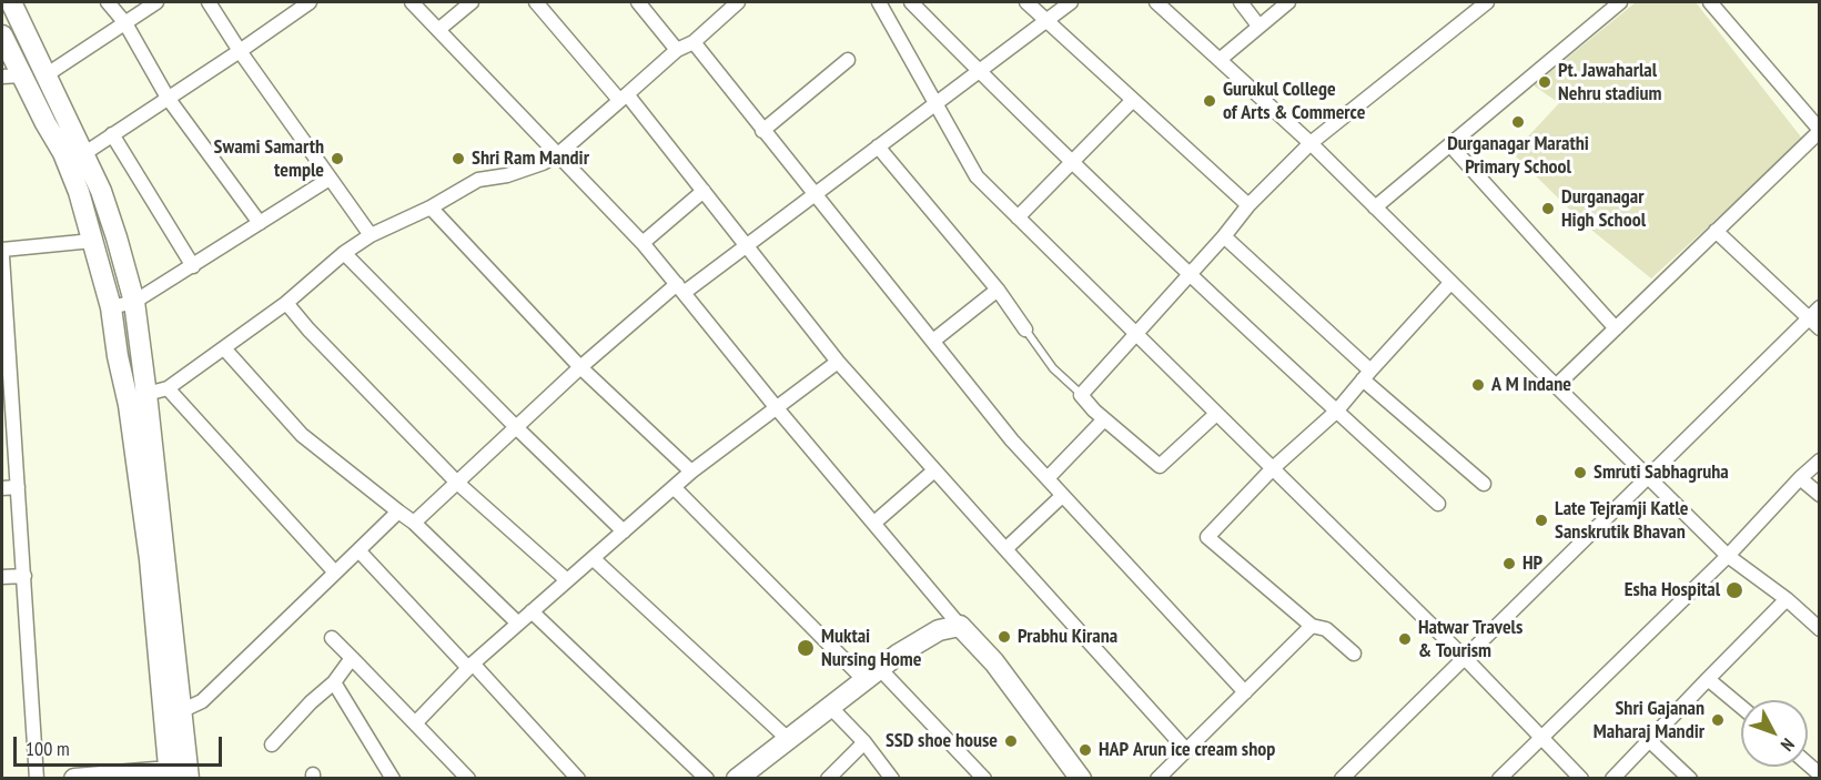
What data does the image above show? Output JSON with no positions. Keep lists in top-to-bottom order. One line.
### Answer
{"places":["Pt. Jawaharlal Nehru stadium","Gurukul College of Arts & Commerce","Durganagar Marathi Primary School","Swami Samarth temple","Shri Ram Mandir","Durganagar High School","A M Indane","Smruti Sabhagruha","Late Tejramji Katle Sanskrutik Bhavan","HP","Esha Hospital","Prabhu Kirana","Hatwar Travels & Tourism","Muktai Nursing Home","Shri Gajanan Maharaj Mandir","SSD shoe house","HAP Arun ice cream shop"],"scale_bar":"100 m","north":"bottom right"}
